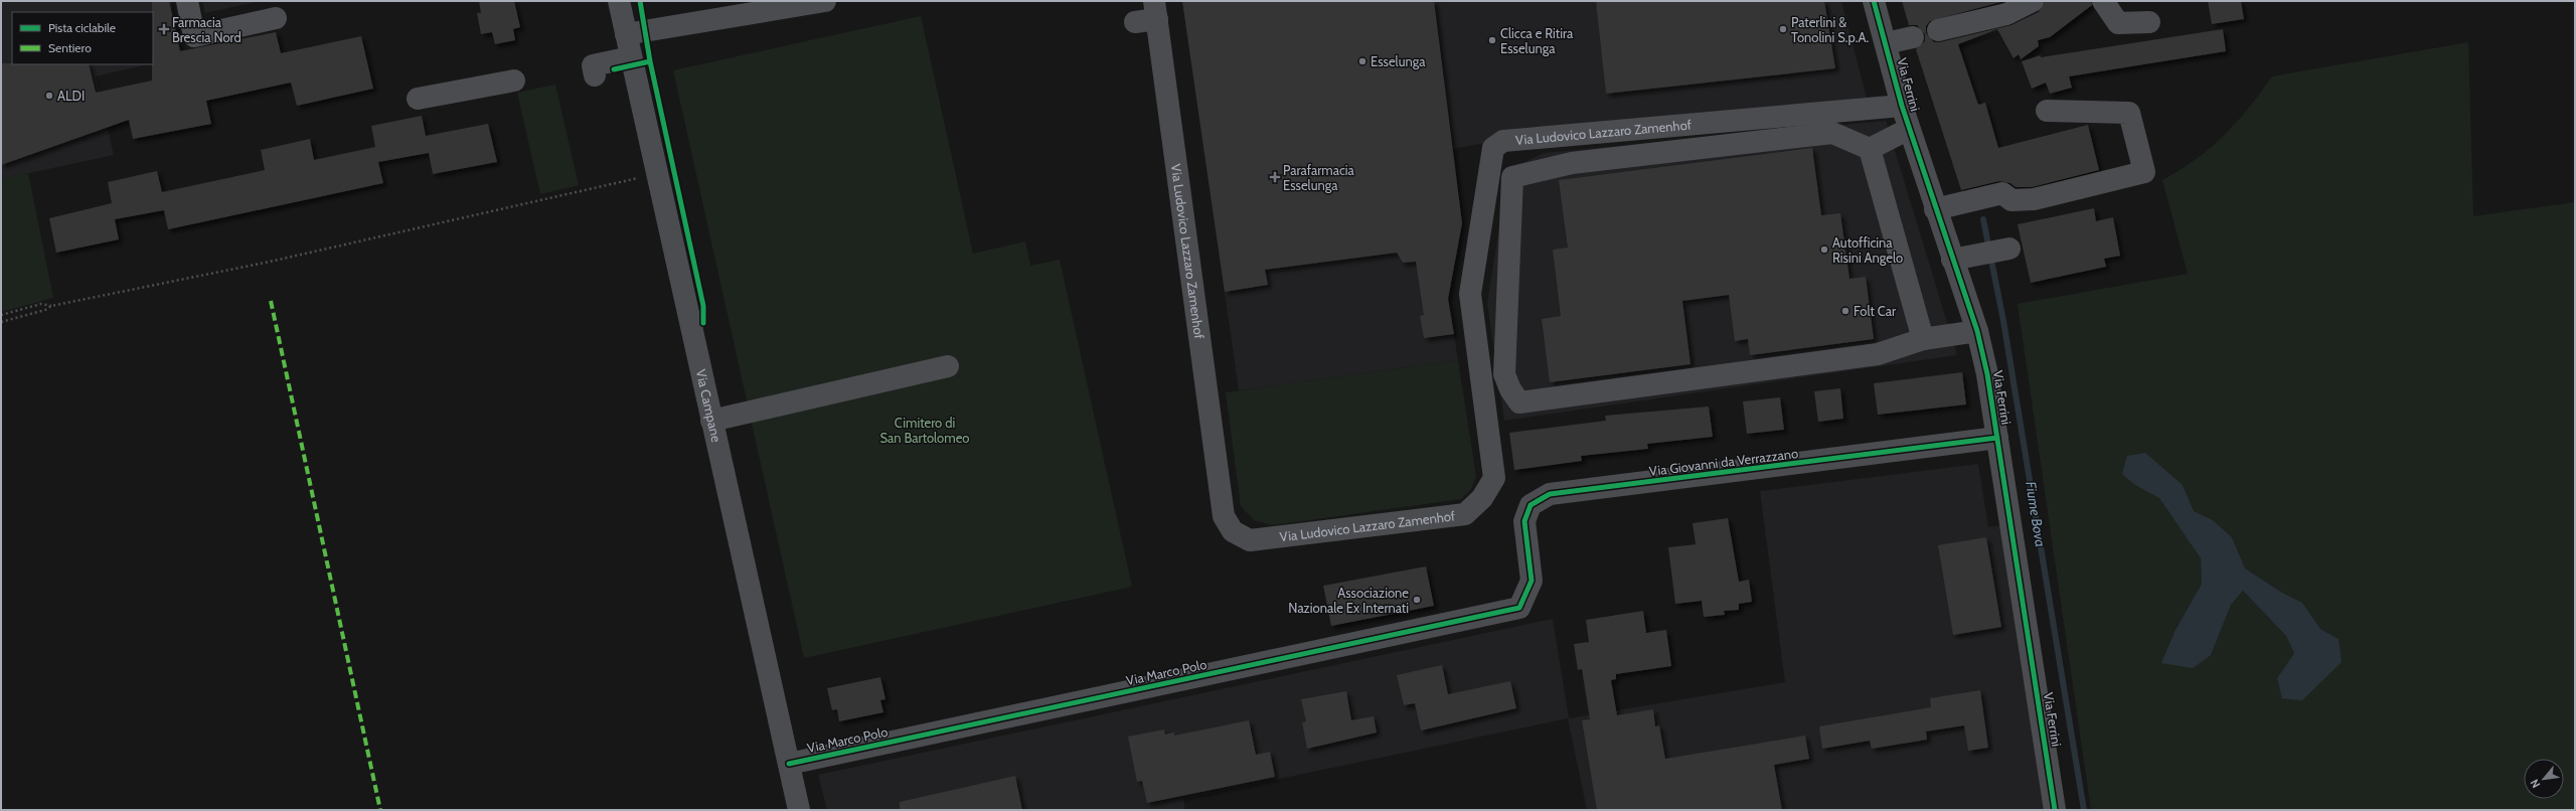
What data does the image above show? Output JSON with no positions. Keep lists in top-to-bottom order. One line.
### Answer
{"streets":{"street":["Via Ferrini","Via Ludovico Lazzaro Zamenhof","Via Campane","Via Giovanni da Verrazzano","Via Marco Polo"]},"crossings":[["Via Ferrini","Via Ludovico Lazzaro Zamenhof"],["Via Ferrini","Via Giovanni da Verrazzano"],["Via Campane","Via Marco Polo"],["Via Giovanni da Verrazzano","Via Marco Polo"]],"water":["Fiume Bova"],"parks":["Cimitero di San Bartolomeo"],"places":{"health":["Farmacia Brescia Nord","Parafarmacia Esselunga"],"other":["Paterlini & Tonolini S.p.A.","Clicca e Ritira Esselunga","Esselunga","ALDI","Autofficina Risini Angelo","Folt Car","Associazione Nazionale Ex Internati"]},"legend":["Pista ciclabile","Sentiero"],"north":"bottom left"}
